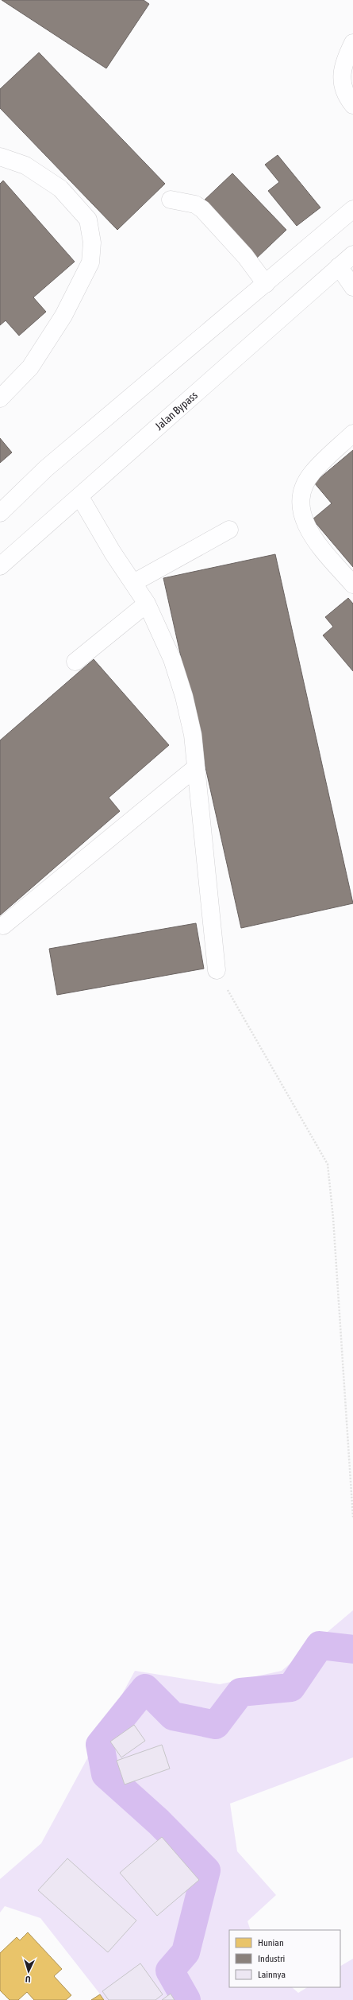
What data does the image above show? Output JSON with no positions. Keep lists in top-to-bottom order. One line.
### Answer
{"streets":{"main road":["Jalan Bypass"]},"legend":["Hunian","Industri","Lainnya"],"north":"bottom"}
